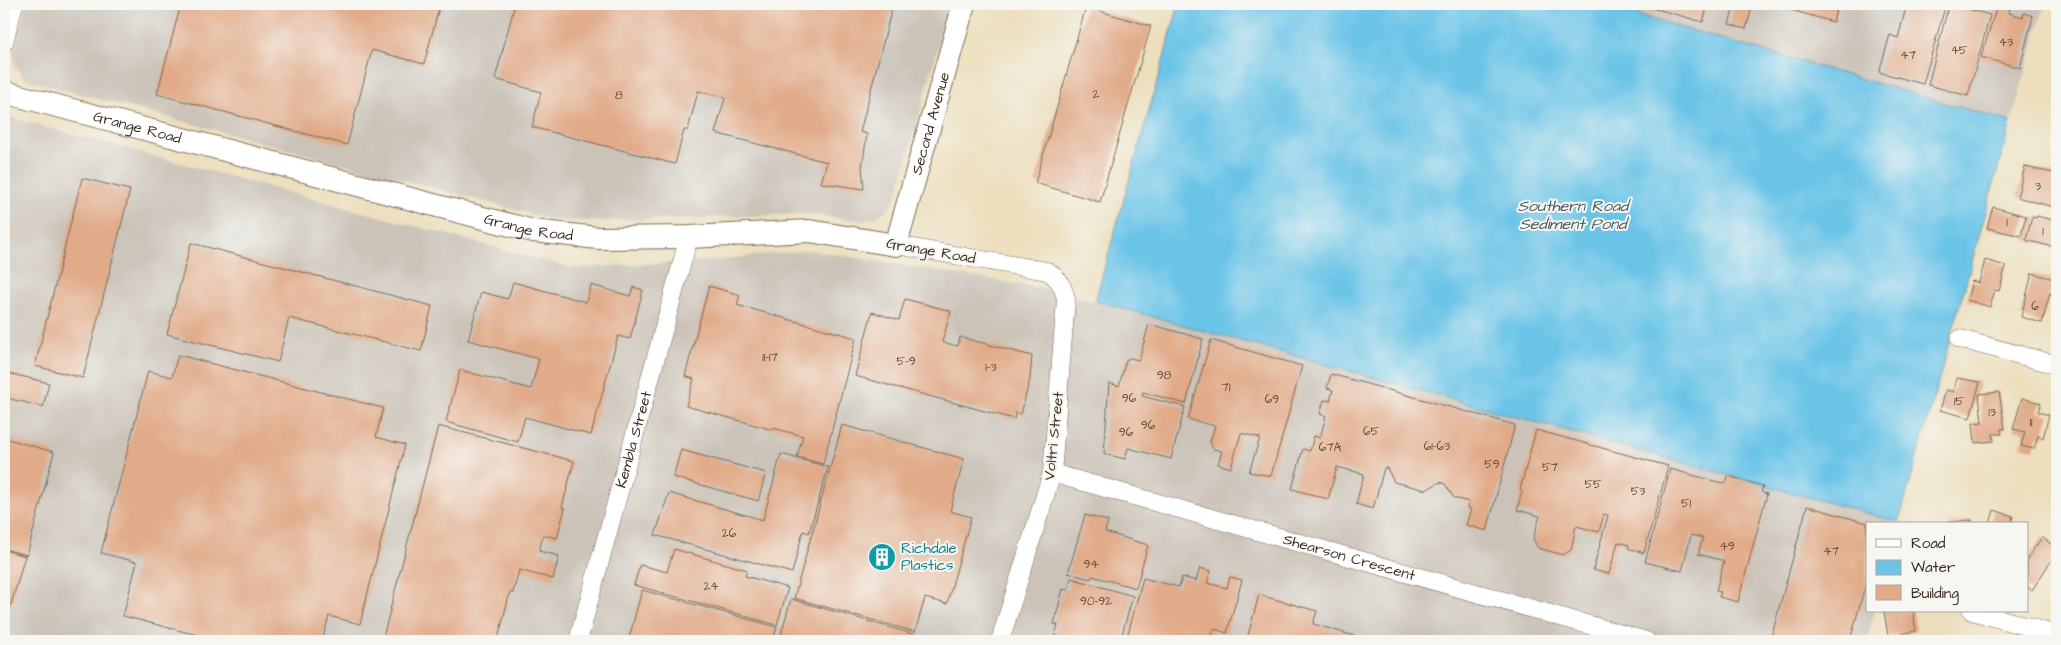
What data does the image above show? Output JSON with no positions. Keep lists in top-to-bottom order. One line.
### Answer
{"streets":{"main road":["Second Avenue","Grange Road"],"street":["Voltri Street","Kembla Street","Shearson Crescent"]},"crossings":[["Second Avenue","Grange Road"],["Grange Road","Voltri Street"],["Grange Road","Kembla Street"],["Voltri Street","Shearson Crescent"]],"water":["Southern Road Sediment Pond"],"places":{"building":["Richdale Plastics"]},"house_numbers":["43","45","47","2","8","3","1","1","6","11-17","5-9","1-3","98","71","96","69","15","13","11","96","65","96","61-63","67A","59","57","55","53","51","26","49","47","94","24","90-92"],"legend":["Road","Water","Building"]}
